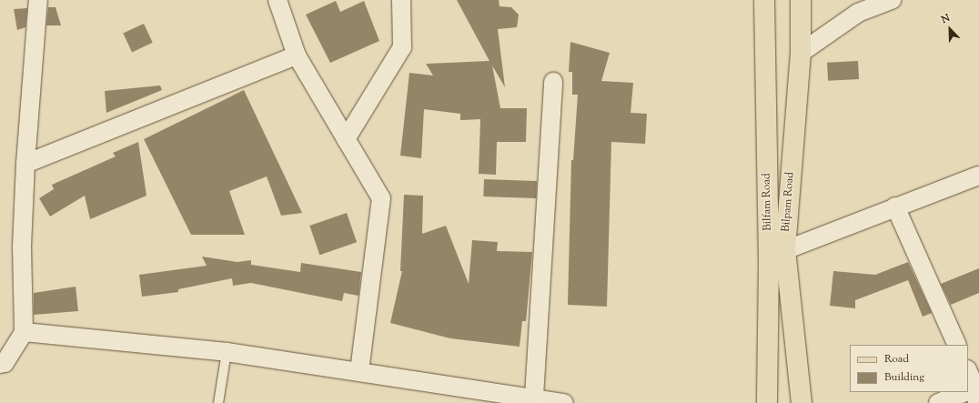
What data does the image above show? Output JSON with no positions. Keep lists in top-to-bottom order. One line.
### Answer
{"streets":{"main road":["Bilfam Road","Bilpam Road"]},"legend":["Road","Building"],"north":"top left"}
